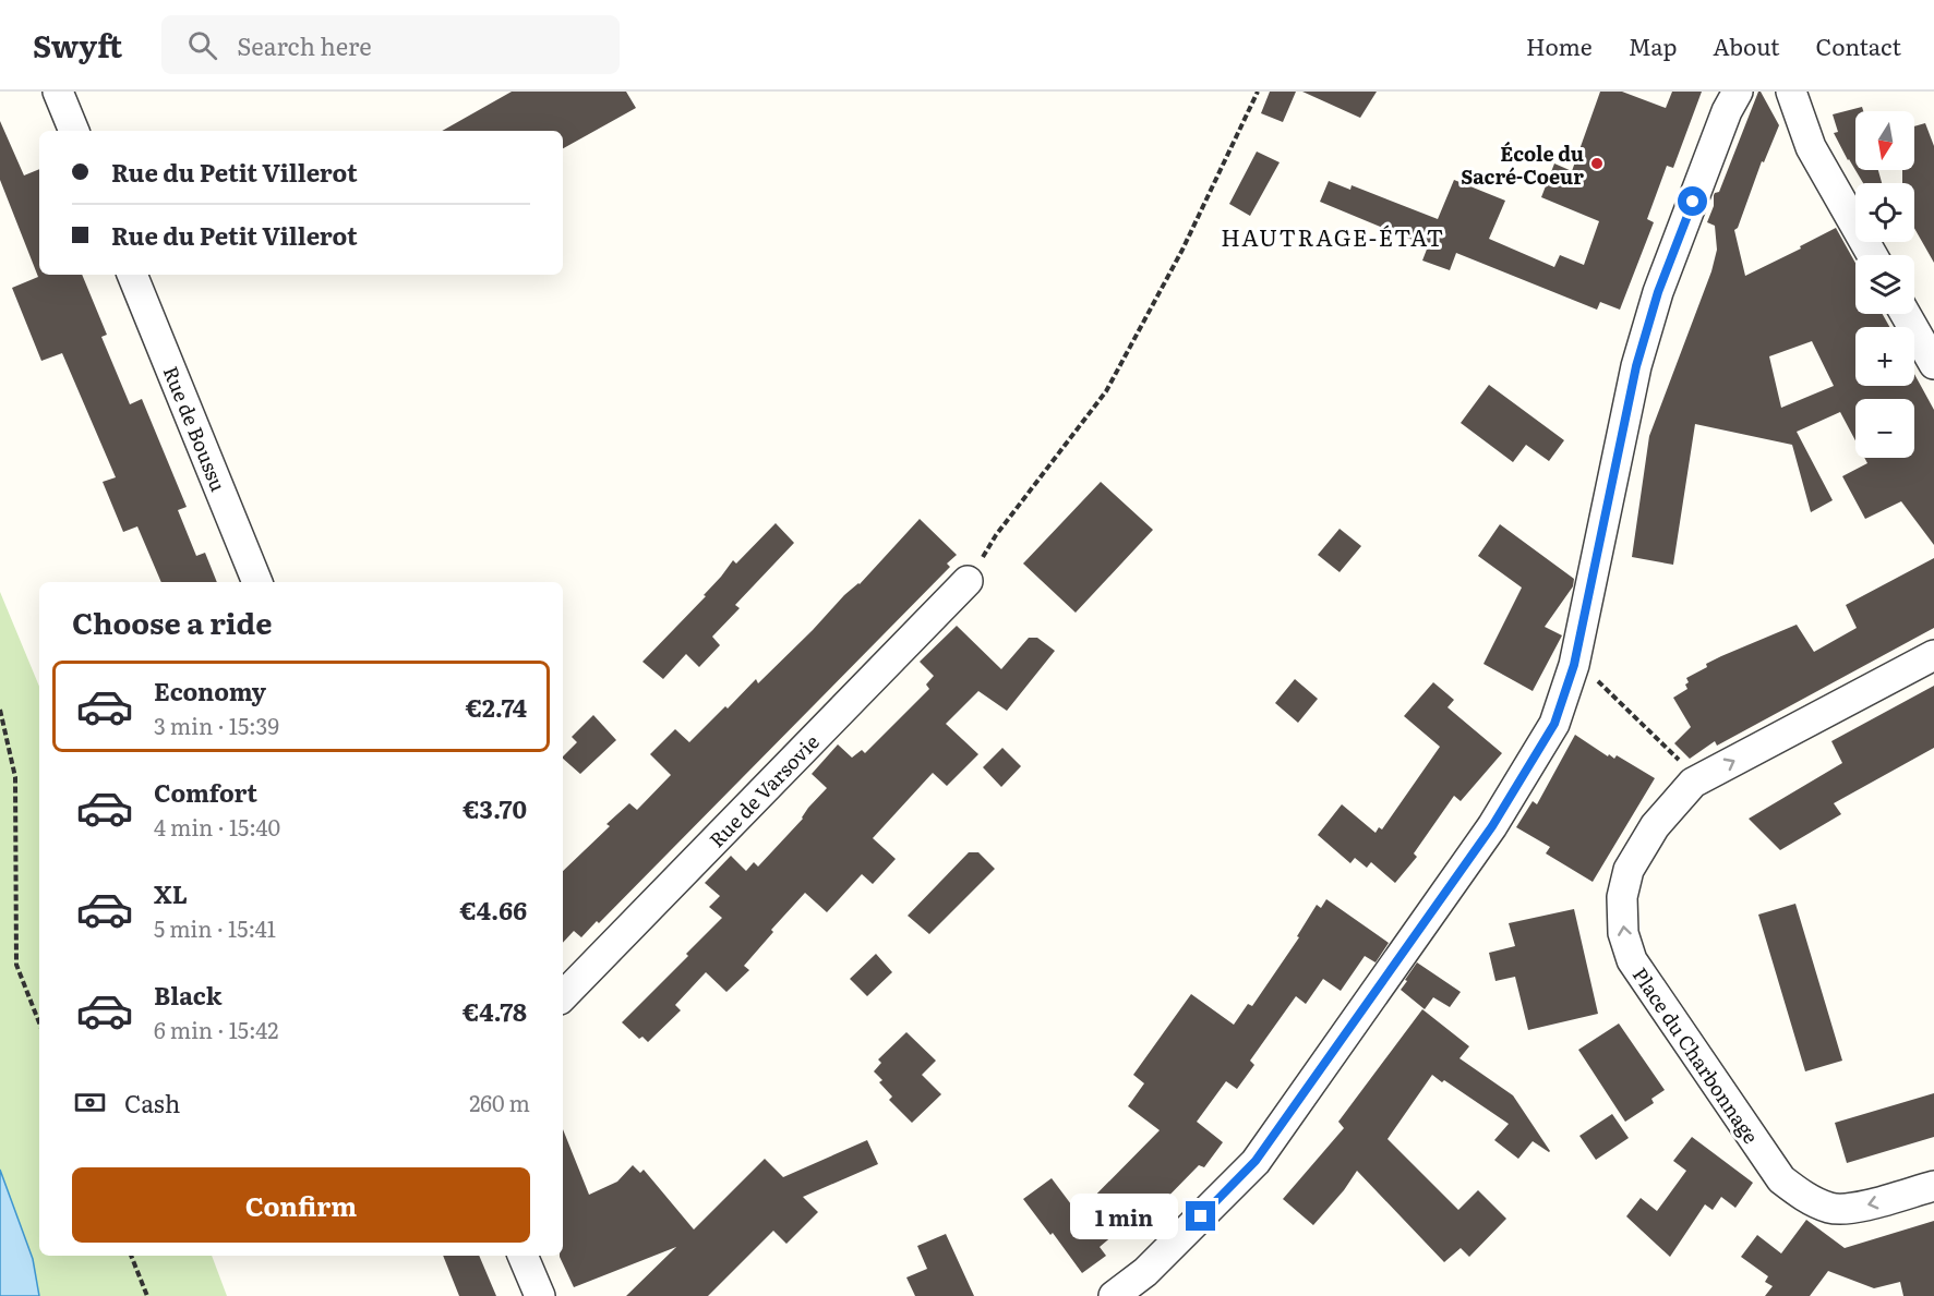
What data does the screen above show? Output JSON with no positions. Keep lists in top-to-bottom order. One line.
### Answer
{"streets":{"street":["Rue de Boussu","Rue de Varsovie","Place du Charbonnage"]},"districts":["HAUTRAGE-ÉTAT"],"places":["École du Sacré-Coeur"],"north":"bottom","page":{"header":"Swyft","search":"Search here","nav":["Home","Map","About","Contact"],"map_buttons":["+","−"],"banner":["Rue du Petit Villerot","Rue du Petit Villerot"],"heading":"Choose a ride","list":[{"name":"Economy","note":"3 min · 15:39","value":"€2.74"},{"name":"Comfort","note":"4 min · 15:40","value":"€3.70"},{"name":"XL","note":"5 min · 15:41","value":"€4.66"},{"name":"Black","note":"6 min · 15:42","value":"€4.78"}],"pay":["Cash","260 m"],"buttons":"Confirm","bubble":"1 min"}}
